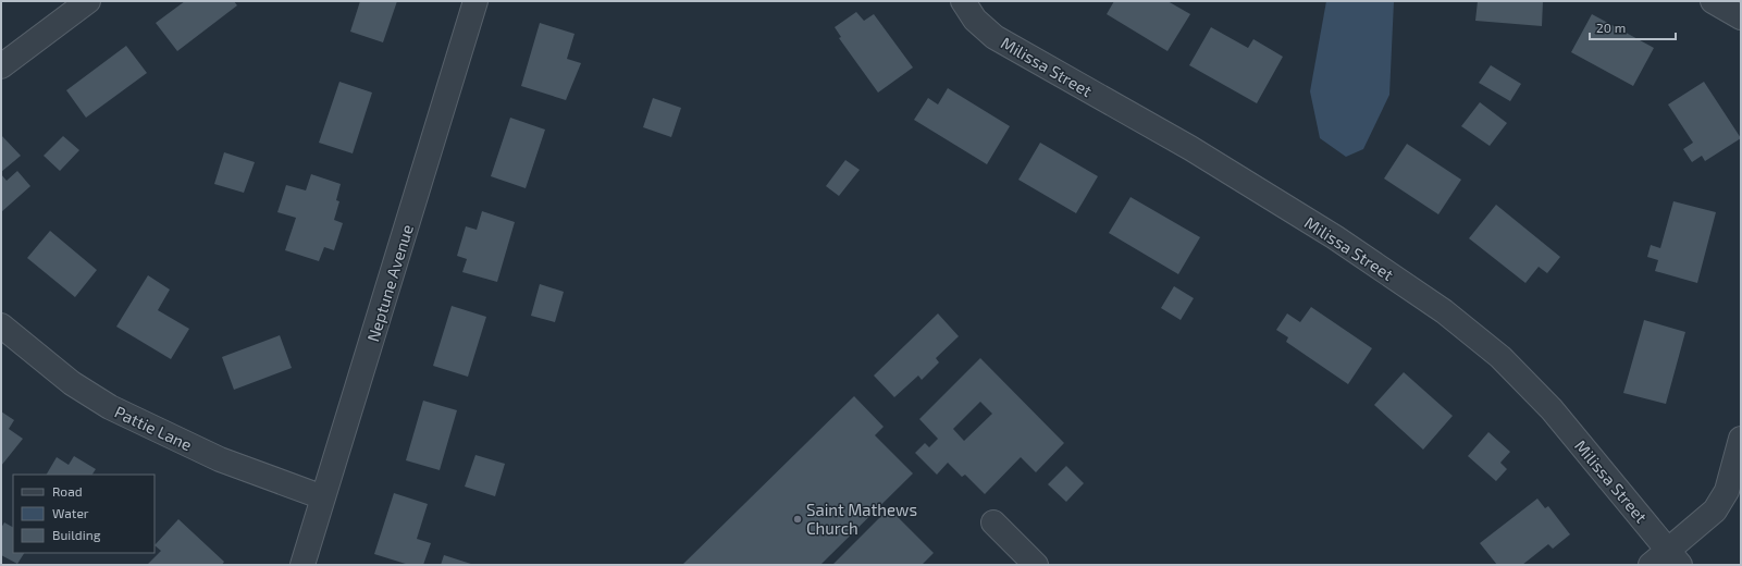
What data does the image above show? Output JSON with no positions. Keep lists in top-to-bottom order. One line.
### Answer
{"streets":{"street":["Milissa Street","Neptune Avenue","Pattie Lane"]},"crossings":[["Neptune Avenue","Pattie Lane"]],"places":["Saint Mathews Church"],"legend":["Road","Water","Building"],"scale_bar":"20 m"}
